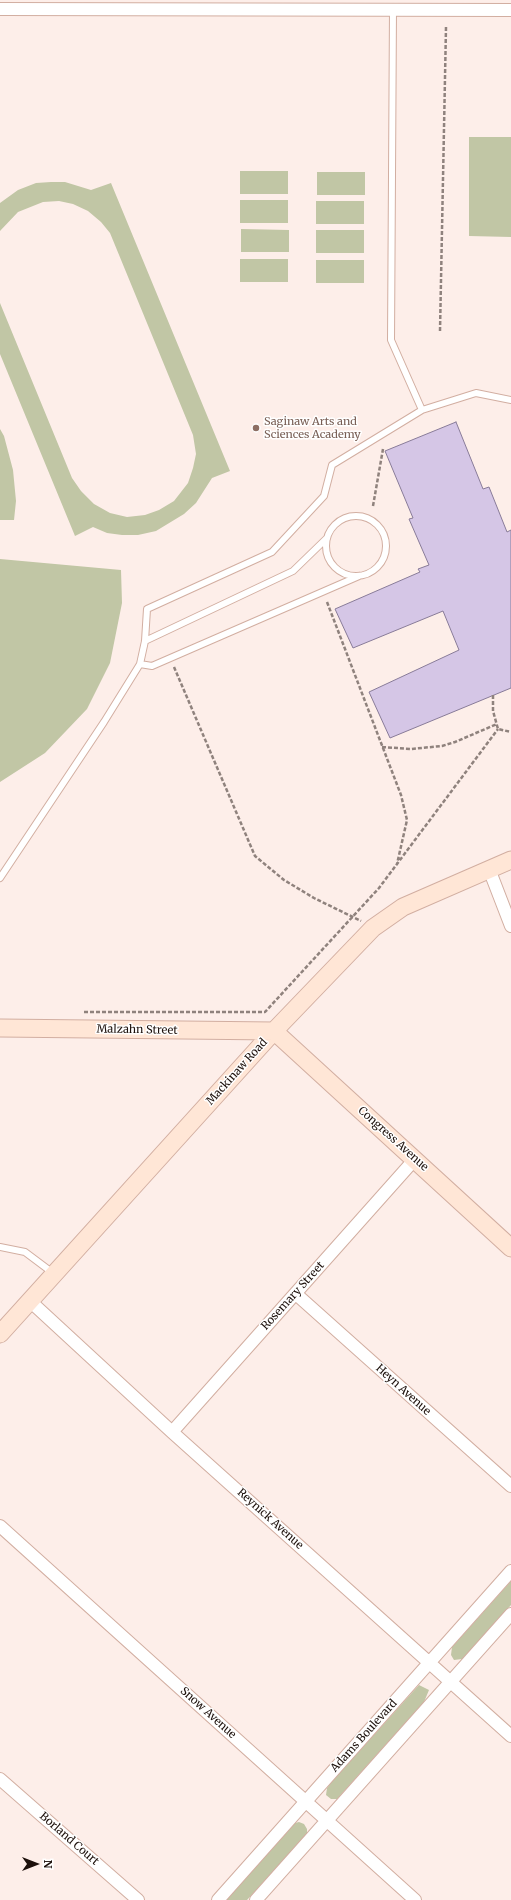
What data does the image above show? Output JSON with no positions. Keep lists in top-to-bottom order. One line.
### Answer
{"streets":{"street":["Malzahn Street","Mackinaw Road","Congress Avenue","Rosemary Street","Heyn Avenue","Reynick Avenue","Snow Avenue","Adams Boulevard","Borland Court"]},"crossings":[["Malzahn Street","Mackinaw Road"],["Malzahn Street","Congress Avenue"],["Mackinaw Road","Congress Avenue"],["Mackinaw Road","Reynick Avenue"],["Congress Avenue","Rosemary Street"],["Rosemary Street","Heyn Avenue"],["Rosemary Street","Reynick Avenue"],["Reynick Avenue","Adams Boulevard"],["Snow Avenue","Adams Boulevard"]],"places":["Saginaw Arts and Sciences Academy"],"north":"right"}
